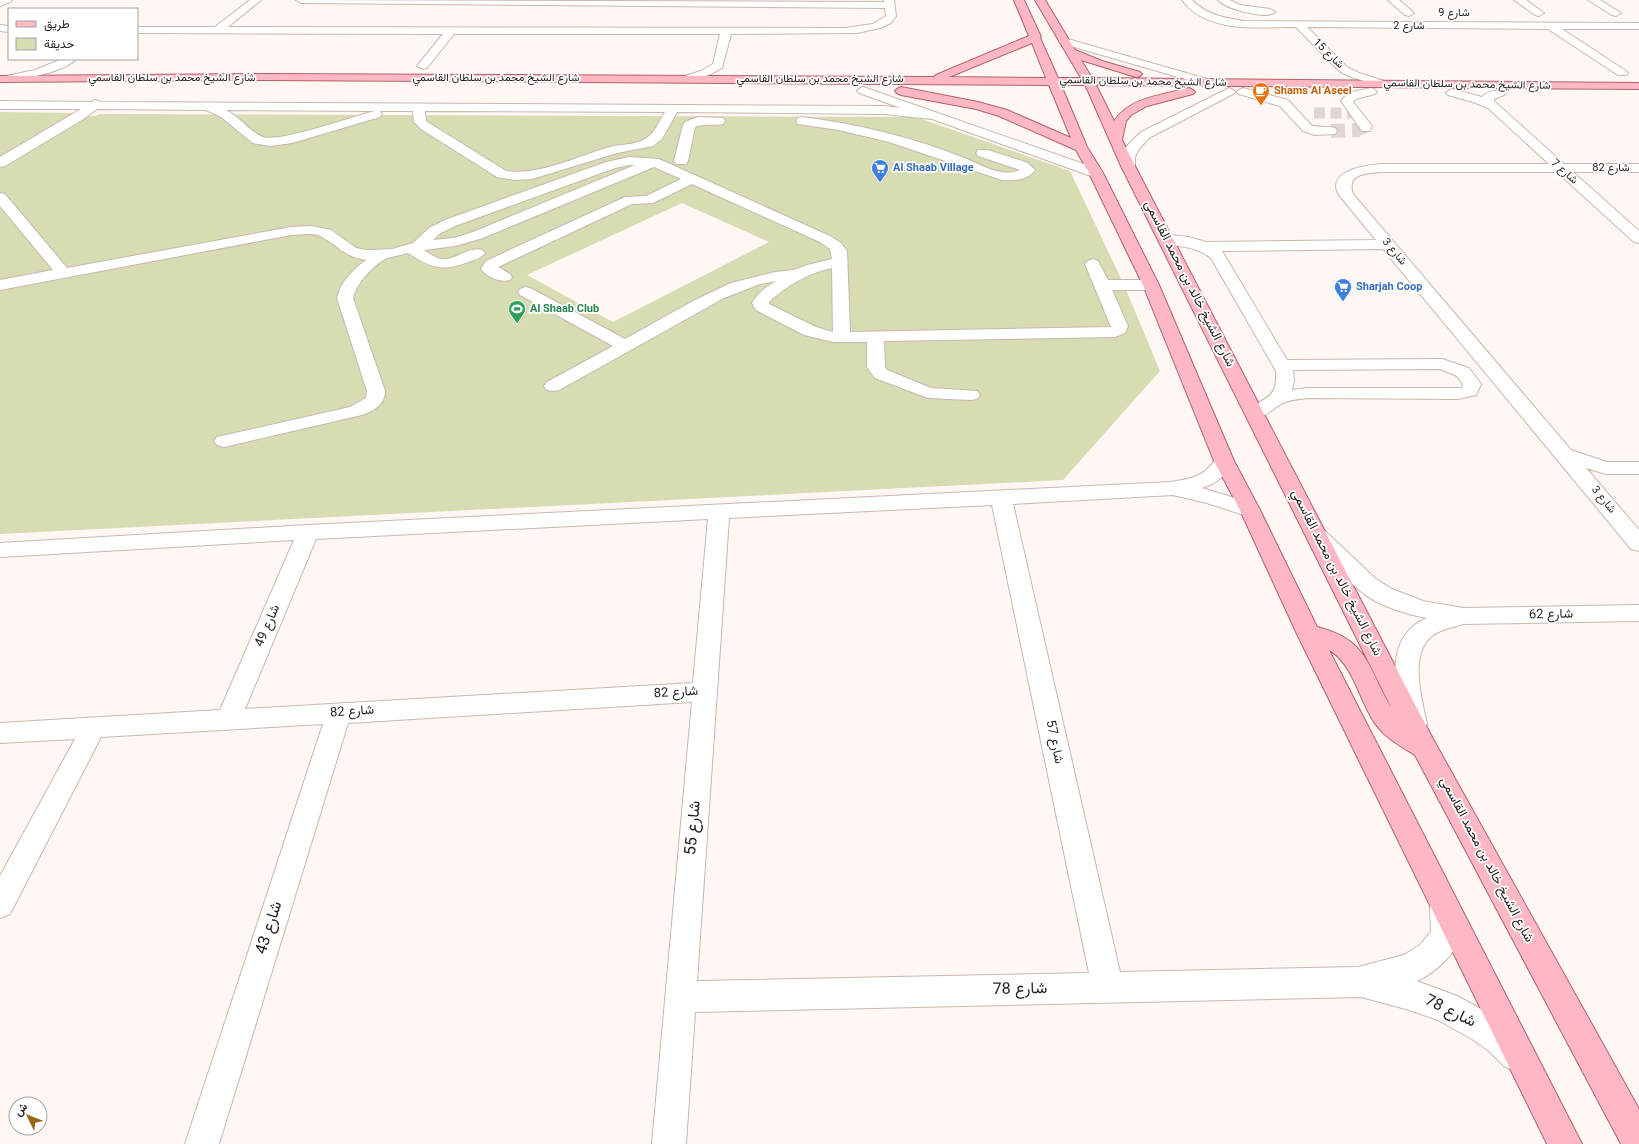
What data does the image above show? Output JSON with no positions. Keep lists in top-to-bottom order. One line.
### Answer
{"streets":{"main road":["شارع الشيخ محمد بن سلطان القاسمي","شارع الشيخ خالد بن محمد القاسمي"],"street":["شارع 9","شارع 2","شارع 15","شارع 82","شارع 7","شارع 3","شارع 62","شارع 49","شارع 57","شارع 55","شارع 43","شارع 78"]},"crossings":[["شارع 2","شارع 15"],["شارع 15","شارع الشيخ محمد بن سلطان القاسمي"],["شارع الشيخ محمد بن سلطان القاسمي","شارع 7"],["شارع الشيخ محمد بن سلطان القاسمي","شارع الشيخ خالد بن محمد القاسمي"],["شارع 82","شارع 7"],["شارع 82","شارع 3"],["شارع 82","شارع 49"],["شارع 82","شارع 55"],["شارع 82","شارع 43"],["شارع 7","شارع 3"],["شارع الشيخ خالد بن محمد القاسمي","شارع 62"],["شارع 57","شارع 78"],["شارع 55","شارع 78"]],"places":{"cafe":["Shams Al Aseel"],"supermarket":["Al Shaab Village","Sharjah Coop"],"sports":["Al Shaab Club"]},"legend":["طريق","حديقة"],"north":"top left"}
